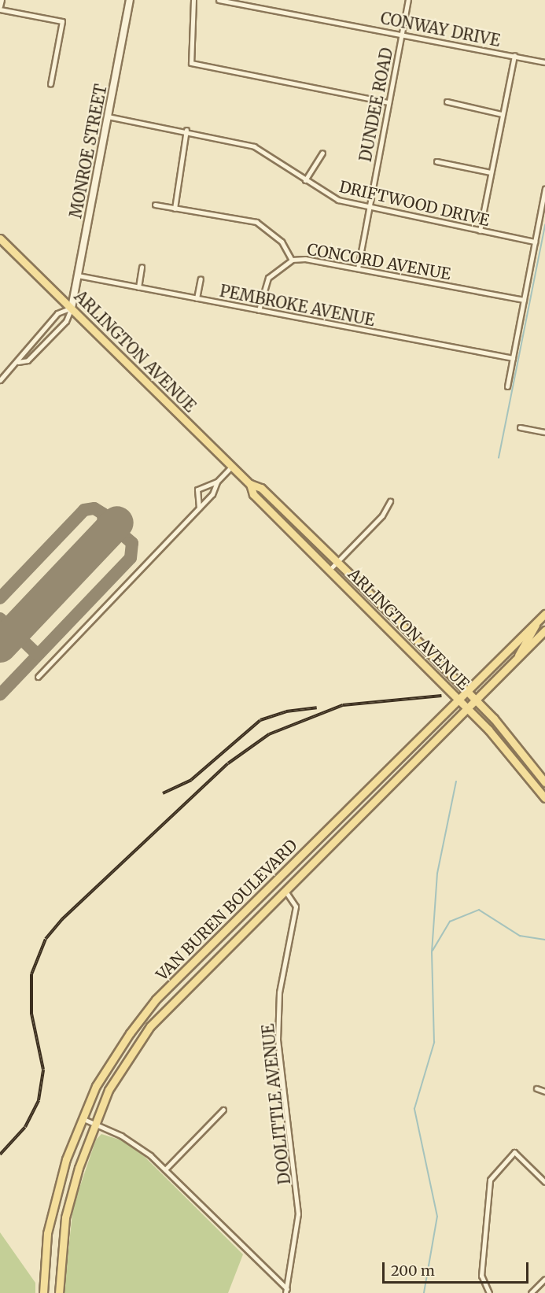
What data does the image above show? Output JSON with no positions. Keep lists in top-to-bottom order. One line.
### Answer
{"streets":{"main road":["ARLINGTON AVENUE","VAN BUREN BOULEVARD"],"street":["CONWAY DRIVE","DUNDEE ROAD","MONROE STREET","DRIFTWOOD DRIVE","CONCORD AVENUE","PEMBROKE AVENUE","DOOLITTLE AVENUE"]},"crossings":[["CONWAY DRIVE","DUNDEE ROAD"],["DUNDEE ROAD","DRIFTWOOD DRIVE"],["DUNDEE ROAD","CONCORD AVENUE"],["MONROE STREET","DRIFTWOOD DRIVE"],["MONROE STREET","PEMBROKE AVENUE"],["MONROE STREET","ARLINGTON AVENUE"],["CONCORD AVENUE","PEMBROKE AVENUE"],["ARLINGTON AVENUE","VAN BUREN BOULEVARD"],["VAN BUREN BOULEVARD","DOOLITTLE AVENUE"]],"scale_bar":"200 m"}
